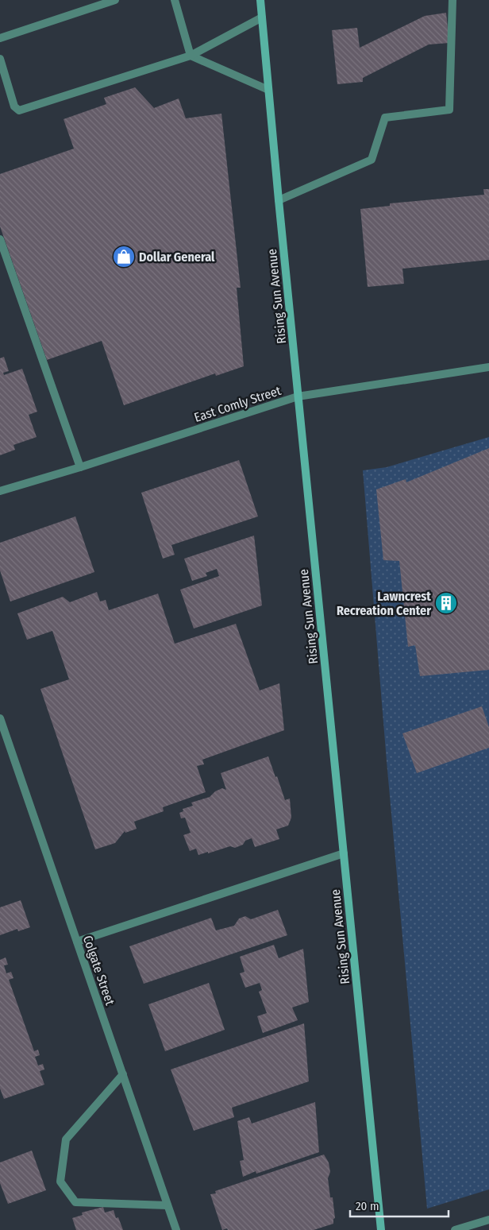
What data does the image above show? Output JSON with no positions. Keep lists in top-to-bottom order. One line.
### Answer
{"streets":{"main road":["Rising Sun Avenue"],"street":["East Comly Street","Colgate Street"]},"crossings":[["Rising Sun Avenue","East Comly Street"]],"places":{"shop":["Dollar General"],"building":["Lawncrest Recreation Center"]},"scale_bar":"20 m"}
